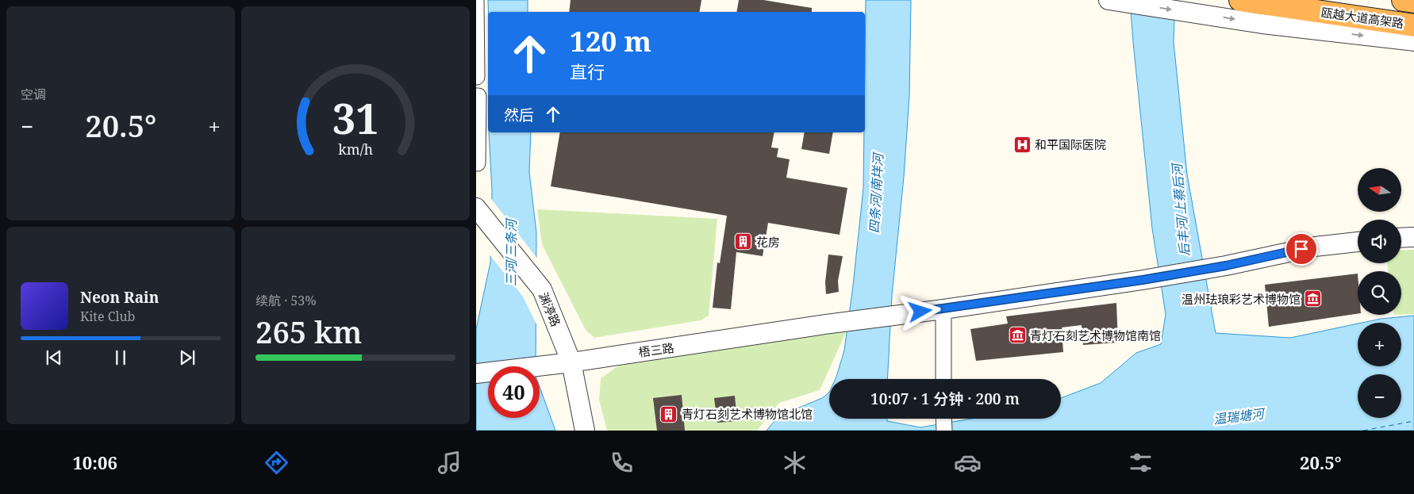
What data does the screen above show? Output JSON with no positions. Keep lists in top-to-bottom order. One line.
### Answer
{"streets":{"highway":["瓯越大道高架路"],"street":["渊渟路","梧三路"]},"crossings":[["渊渟路","梧三路"]],"water":["四条河/南垟河","后丰河/上蔡后河","三河/三条河","温瑞塘河"],"places":{"hospital":["和平国际医院"],"building":["花房","青灯石刻艺术博物馆北馆"],"museum":["温州珐琅彩艺术博物馆","青灯石刻艺术博物馆南馆"]},"north":"left","page":{"tile":["空调",["续航 · 53%","265 km"]],"turn":["120 m","直行"],"then":"然后","heat":["−","20.5°","+"],"map_buttons":["+","−"],"song":["Neon Rain","Kite Club"],"limit":"40","trip":"10:07 · 1 分钟 · 200 m","tabs":["10:06","20.5°"],"gauge":["31","km/h"]}}
